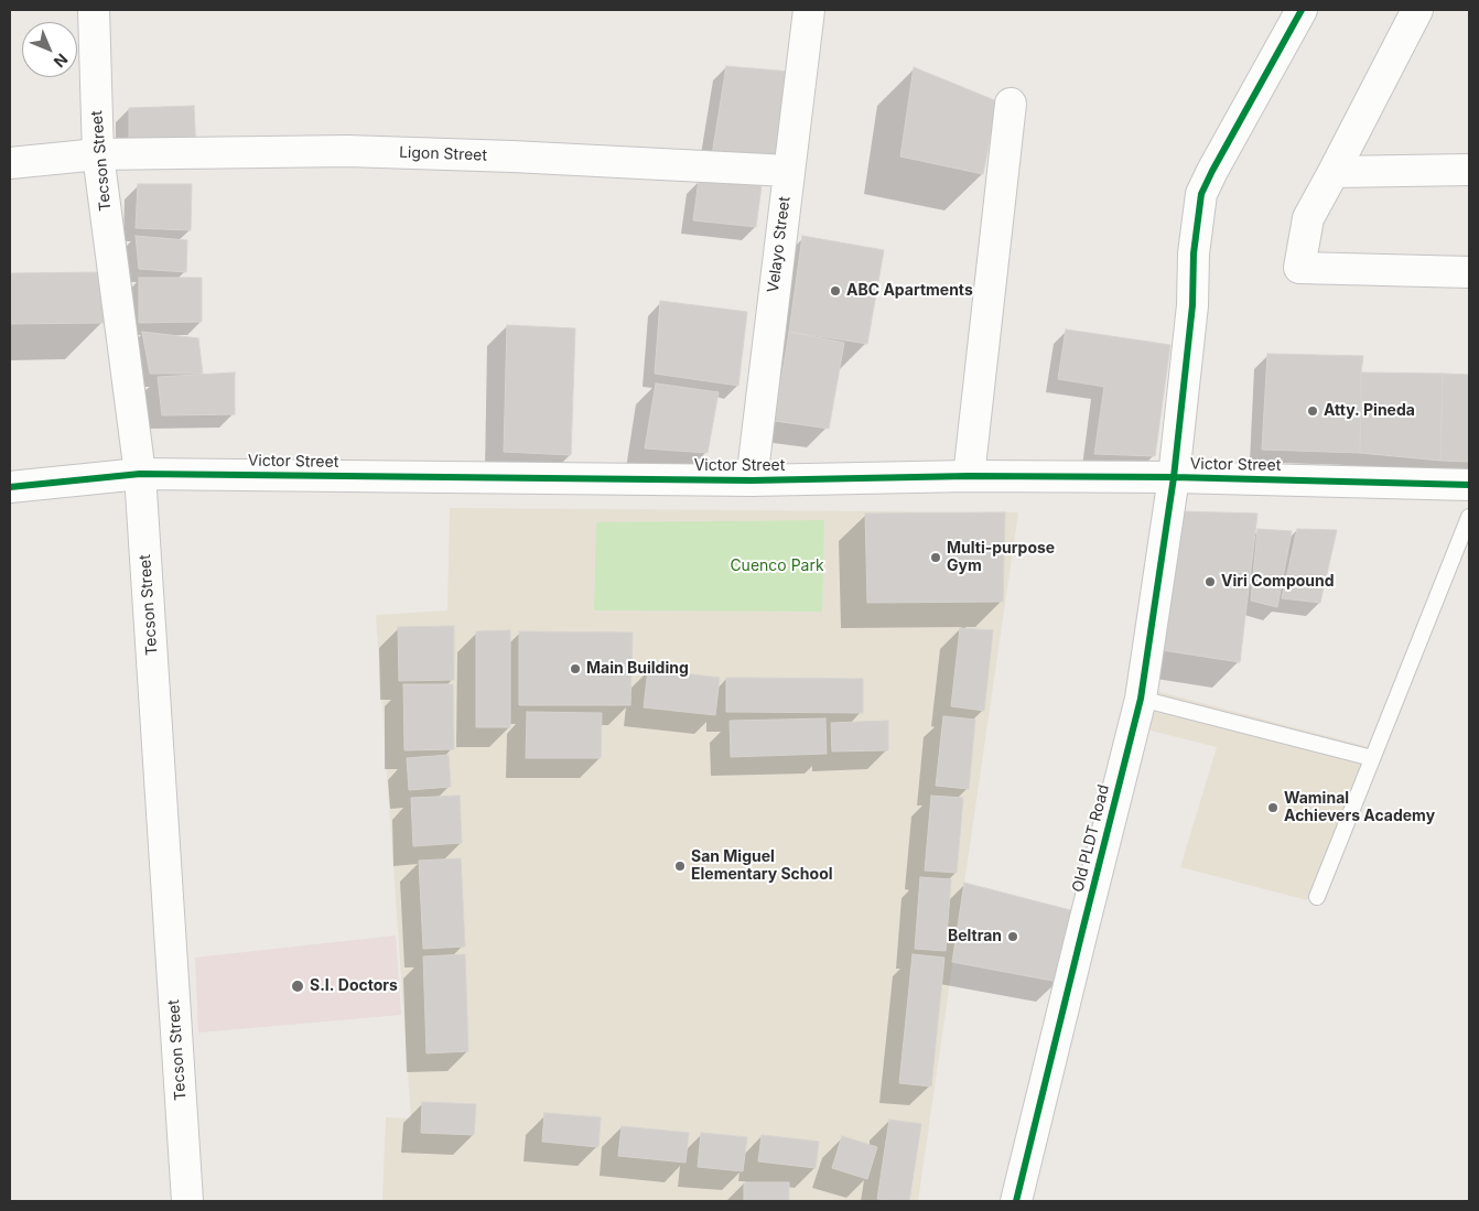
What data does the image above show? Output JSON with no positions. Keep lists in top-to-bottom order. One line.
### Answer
{"streets":{"street":["Ligon Street","Tecson Street","Velayo Street","Victor Street","Old PLDT Road"]},"crossings":[["Ligon Street","Tecson Street"],["Ligon Street","Velayo Street"],["Tecson Street","Victor Street"],["Velayo Street","Victor Street"],["Victor Street","Old PLDT Road"]],"parks":["Cuenco Park"],"places":["ABC Apartments","Atty. Pineda","Multi-purpose Gym","Viri Compound","Main Building","Waminal Achievers Academy","San Miguel Elementary School","Beltran","S.I. Doctors"],"north":"bottom right"}
